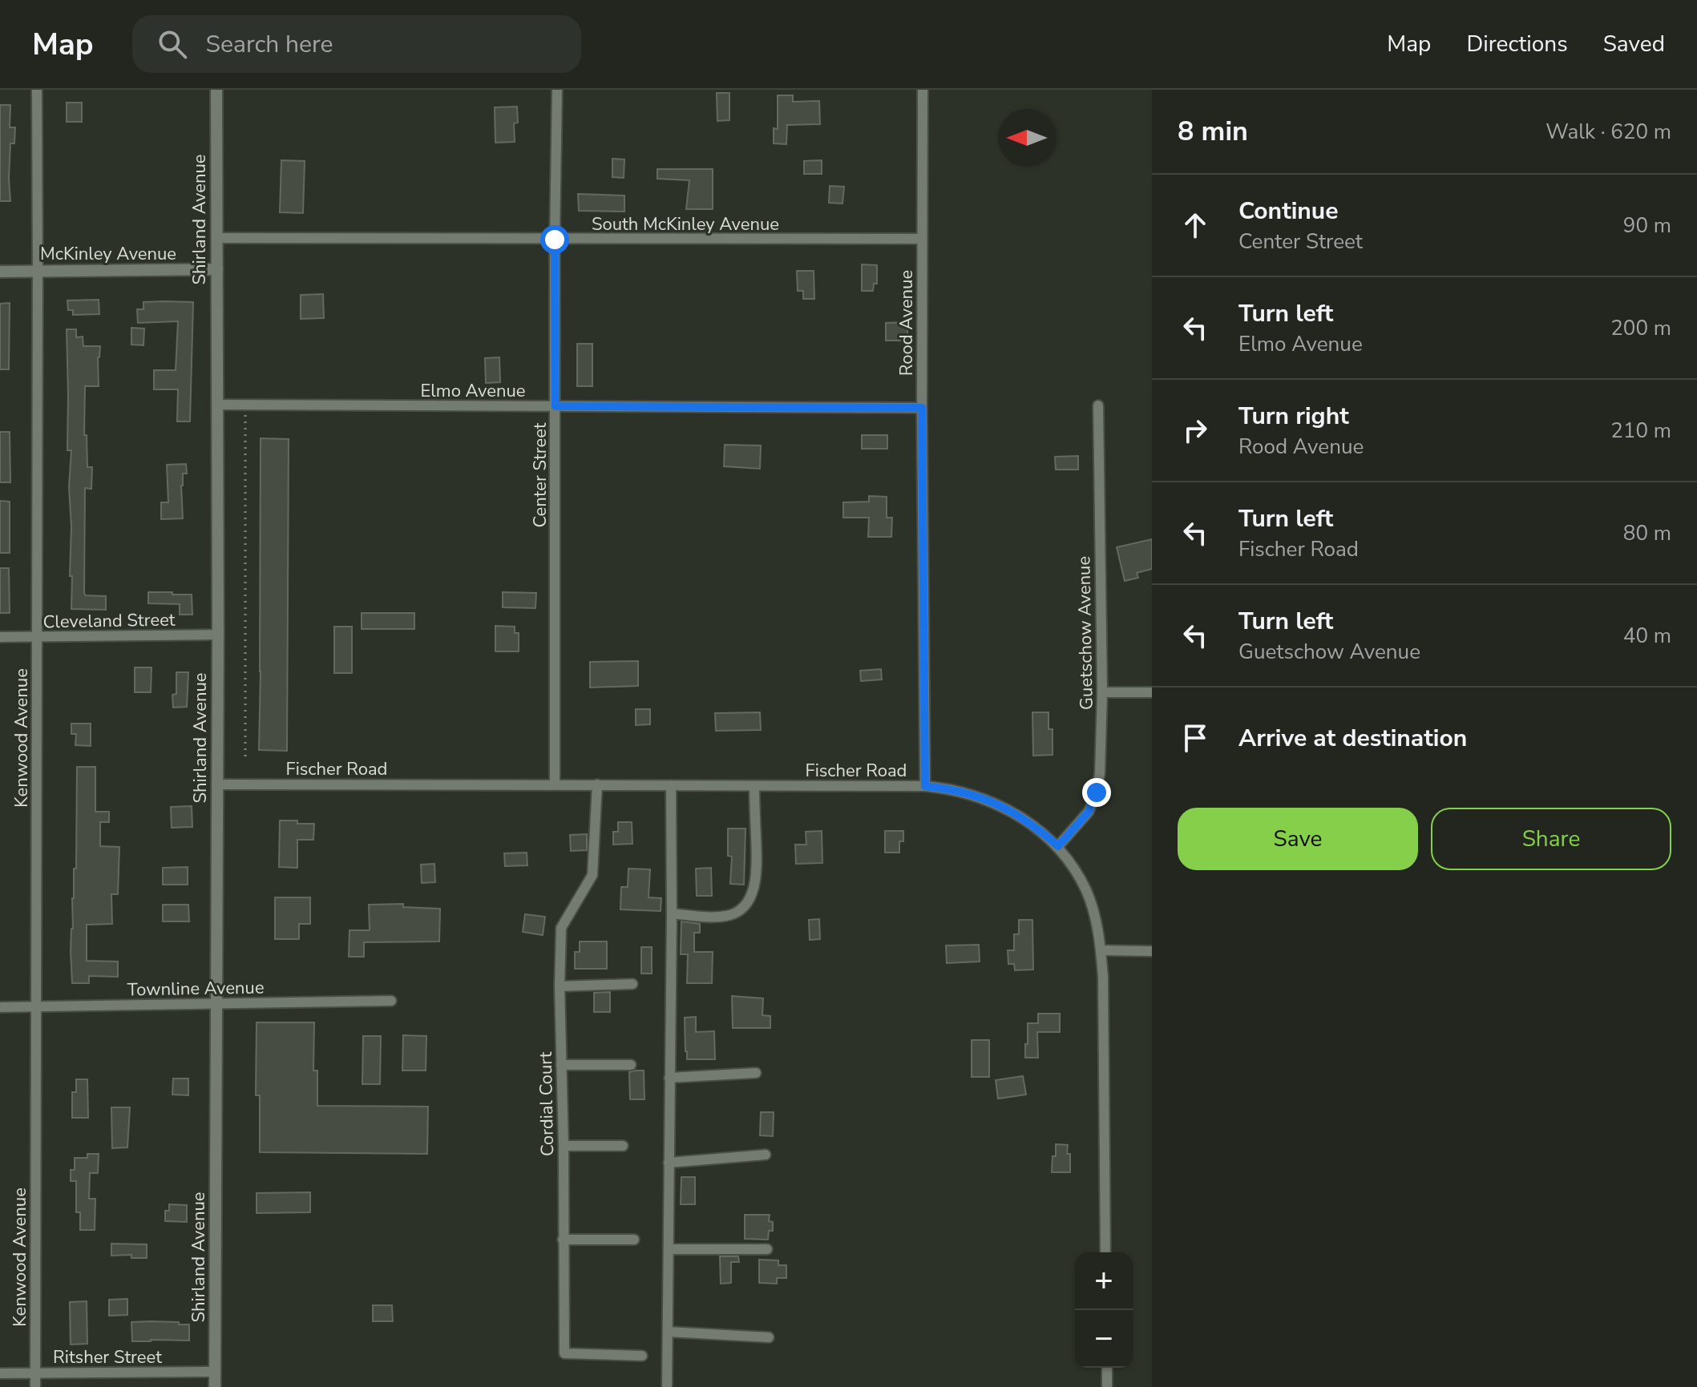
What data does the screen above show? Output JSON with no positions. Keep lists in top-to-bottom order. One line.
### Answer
{"streets":{"street":["Shirland Avenue","South McKinley Avenue","McKinley Avenue","Rood Avenue","Elmo Avenue","Center Street","Cleveland Street","Guetschow Avenue","Kenwood Avenue","Fischer Road","Townline Avenue","Cordial Court","Ritsher Street"]},"crossings":[["Shirland Avenue","South McKinley Avenue"],["Shirland Avenue","McKinley Avenue"],["Shirland Avenue","Elmo Avenue"],["Shirland Avenue","Cleveland Street"],["Shirland Avenue","Fischer Road"],["Shirland Avenue","Townline Avenue"],["Shirland Avenue","Ritsher Street"],["South McKinley Avenue","Rood Avenue"],["South McKinley Avenue","Center Street"],["McKinley Avenue","Kenwood Avenue"],["Rood Avenue","Elmo Avenue"],["Rood Avenue","Fischer Road"],["Elmo Avenue","Center Street"],["Center Street","Fischer Road"],["Cleveland Street","Kenwood Avenue"],["Guetschow Avenue","Fischer Road"],["Kenwood Avenue","Townline Avenue"],["Kenwood Avenue","Ritsher Street"],["Fischer Road","Cordial Court"]],"north":"left","page":{"header":"Map","search":"Search here","nav":["Map","Directions","Saved"],"heading":["8 min","Walk · 620 m"],"list":[["Continue","Center Street","90 m"],["Turn left","Elmo Avenue","200 m"],["Turn right","Rood Avenue","210 m"],["Turn left","Fischer Road","80 m"],["Turn left","Guetschow Avenue","40 m"],"Arrive at destination"],"buttons":["Save","Share"],"map_buttons":["+","−"]}}
